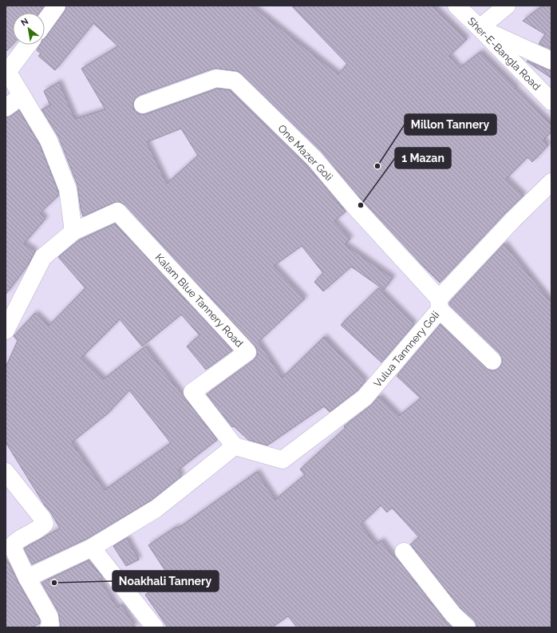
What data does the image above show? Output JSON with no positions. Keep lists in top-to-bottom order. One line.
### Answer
{"streets":{"street":["Sher-E-Bangla Road","One Mazer Goli","Kalam Blue Tannery Road","Vulua Tannnery Goli"]},"crossings":[["One Mazer Goli","Vulua Tannnery Goli"],["Kalam Blue Tannery Road","Vulua Tannnery Goli"]],"places":["Millon Tannery","1 Mazan","Noakhali Tannery"],"north":"top left"}
